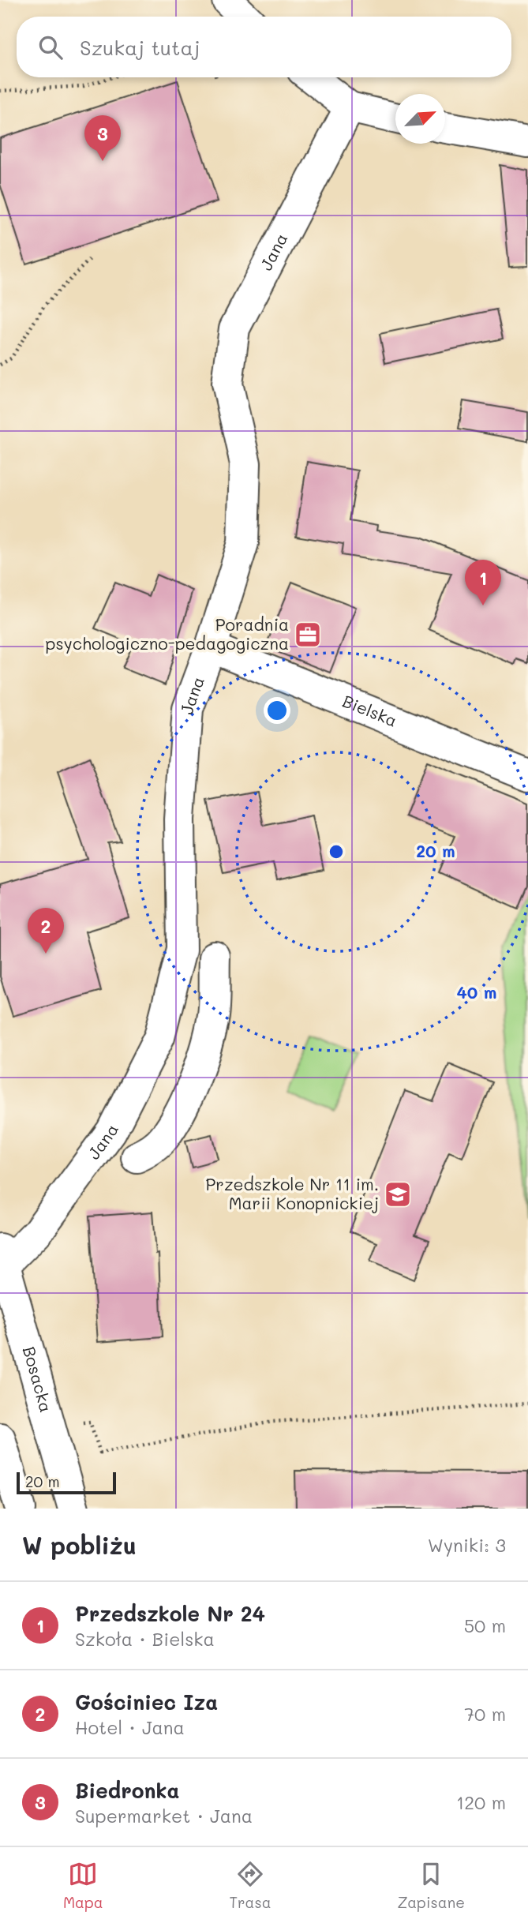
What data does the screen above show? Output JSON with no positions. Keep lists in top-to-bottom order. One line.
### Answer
{"streets":{"street":["Jana","Bielska","Bosacka"]},"crossings":[["Jana","Bielska"],["Jana","Bosacka"]],"places":{"office":["Poradnia psychologiczno-pedagogiczna"],"school or university":["Przedszkole Nr 11 im. Marii Konopnickiej"]},"scale_bar":"20 m","north":"top right","page":{"search":"Szukaj tutaj","pins":["3","1","2"],"scale":"20 m","heading":["W pobliżu","Wyniki: 3"],"list":[{"mark":"1","name":"Przedszkole Nr 24","note":"Szkoła · Bielska","value":"50 m"},{"mark":"2","name":"Gościniec Iza","note":"Hotel · Jana","value":"70 m"},{"mark":"3","name":"Biedronka","note":"Supermarket · Jana","value":"120 m"}],"nav":["Mapa","Trasa","Zapisane"]},"rings":["20 m","40 m"]}
